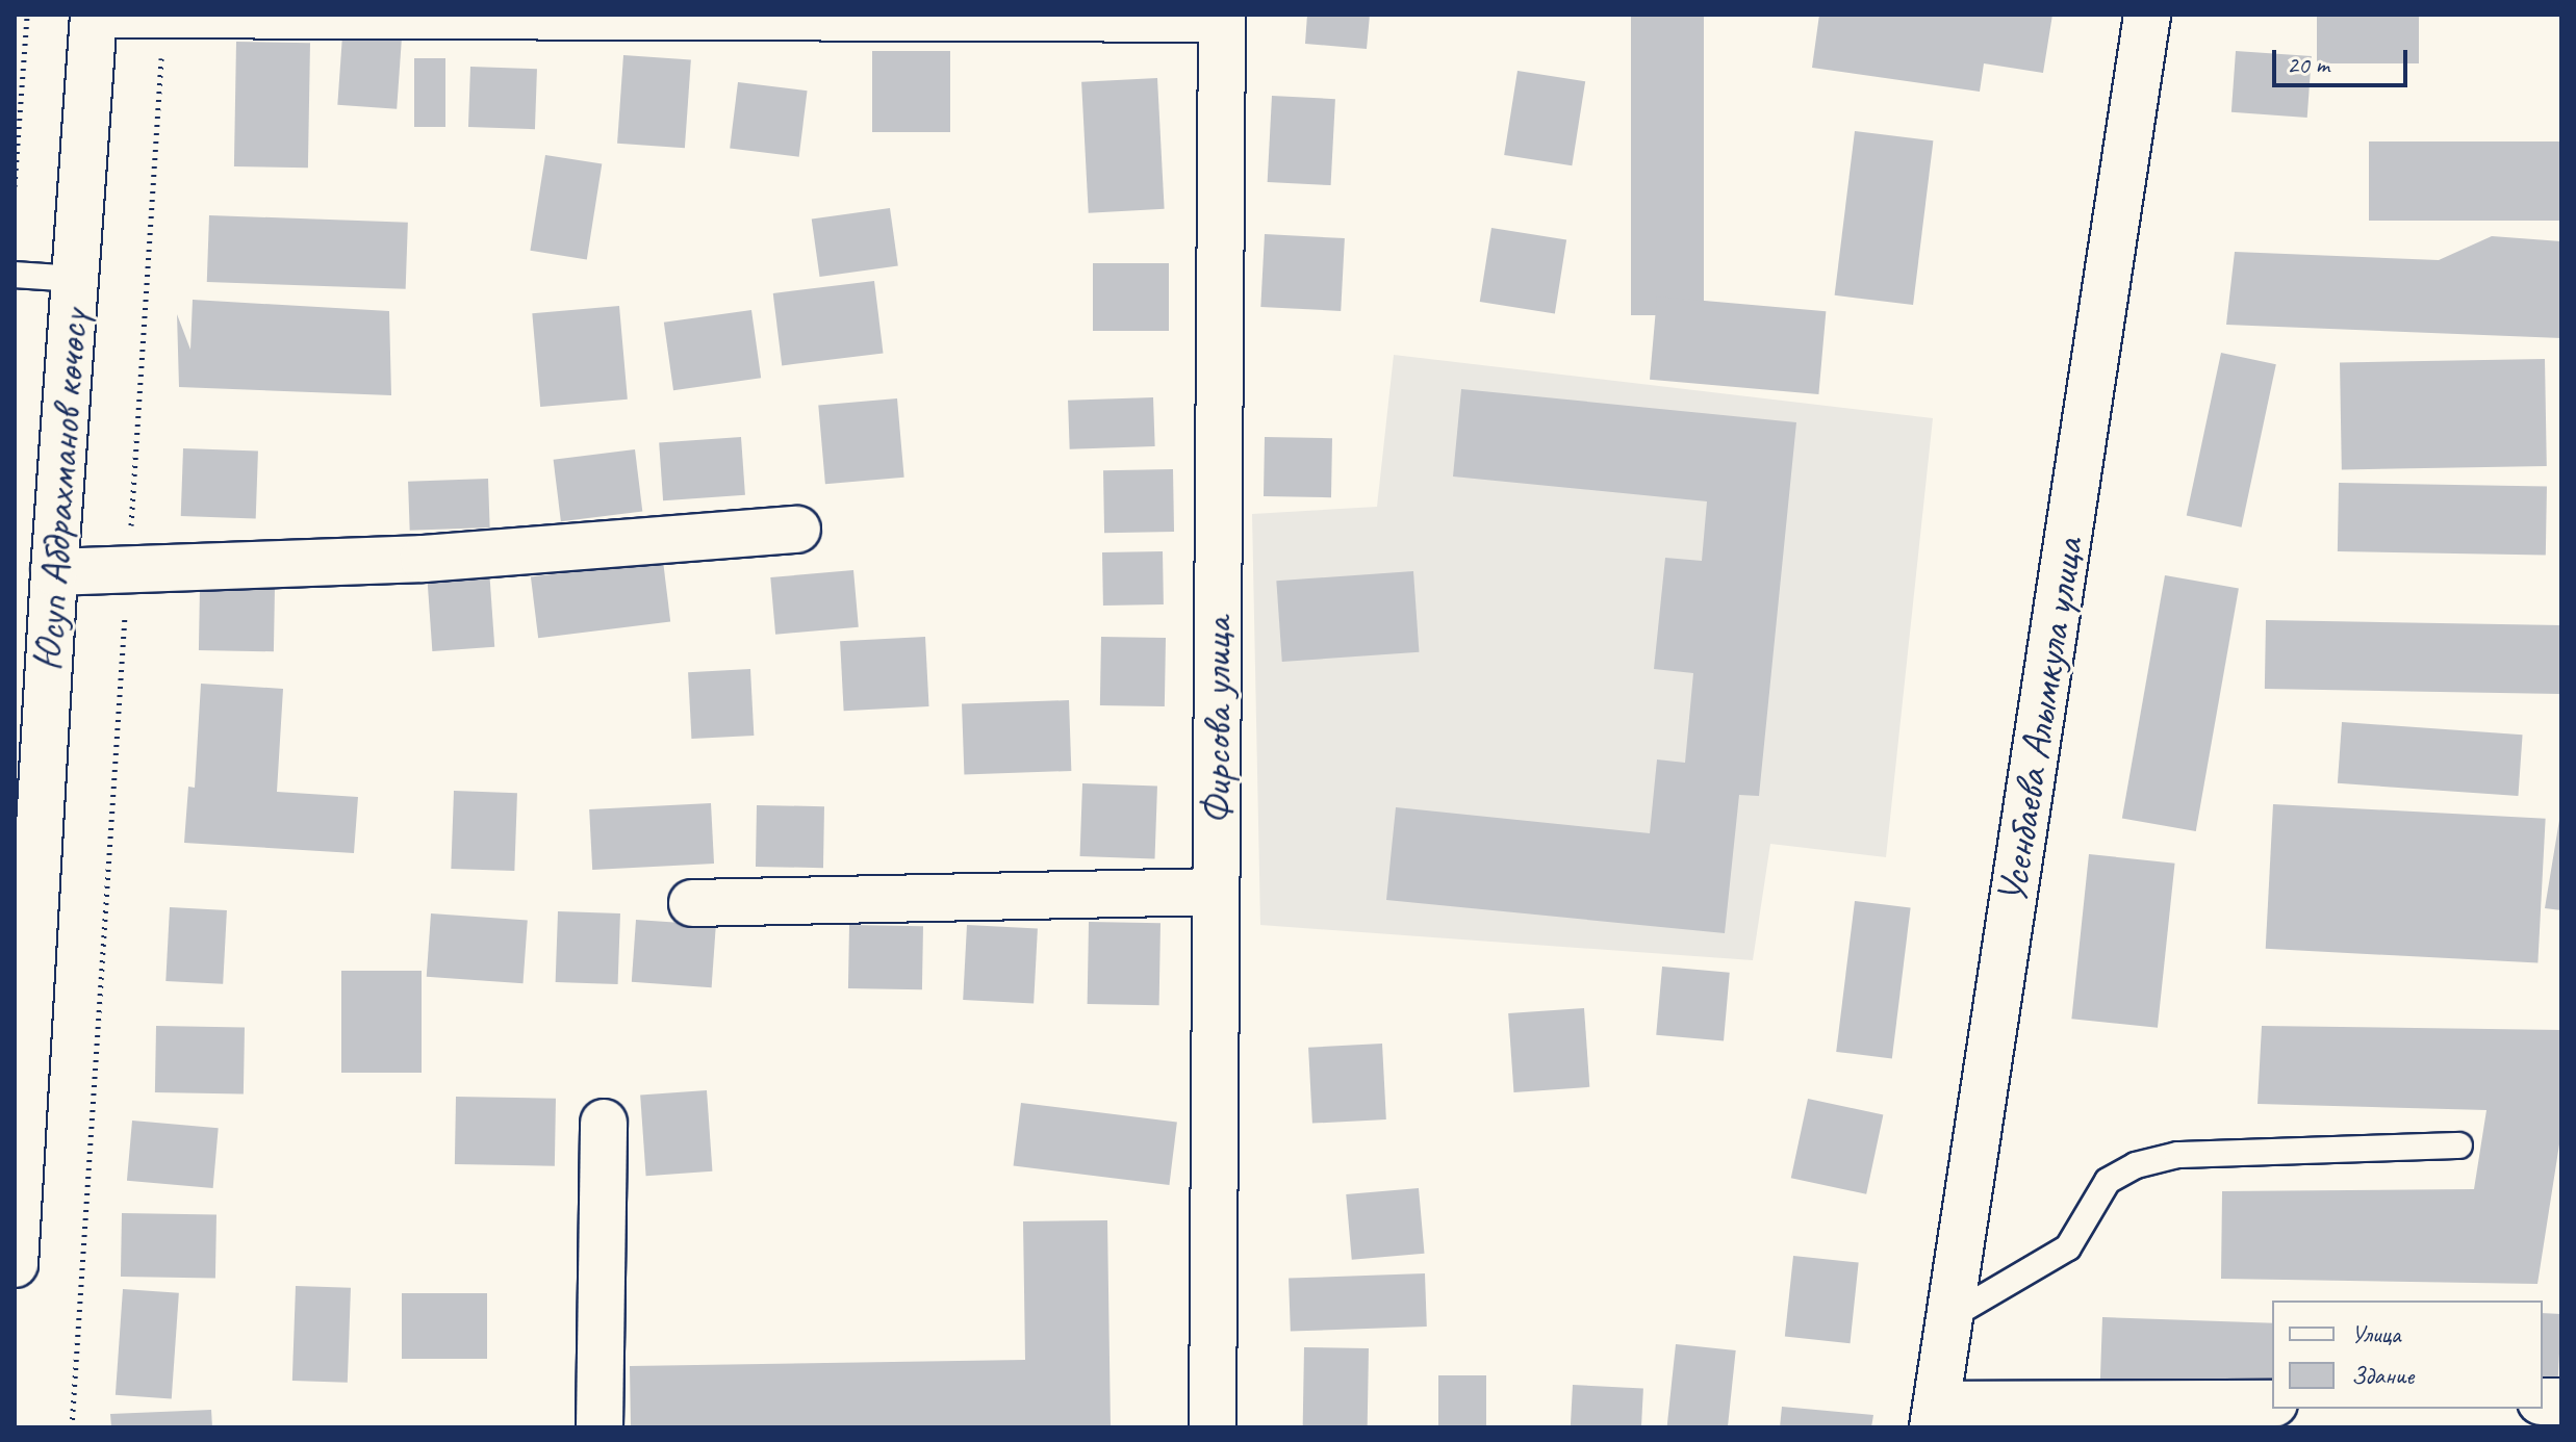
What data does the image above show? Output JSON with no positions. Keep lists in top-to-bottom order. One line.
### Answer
{"streets":{"street":["Юсуп Абдрахманов көчөсү","Фирсова улица","Усенбаева Алымкула улица"]},"legend":["Улица","Здание"],"scale_bar":"20 m"}
